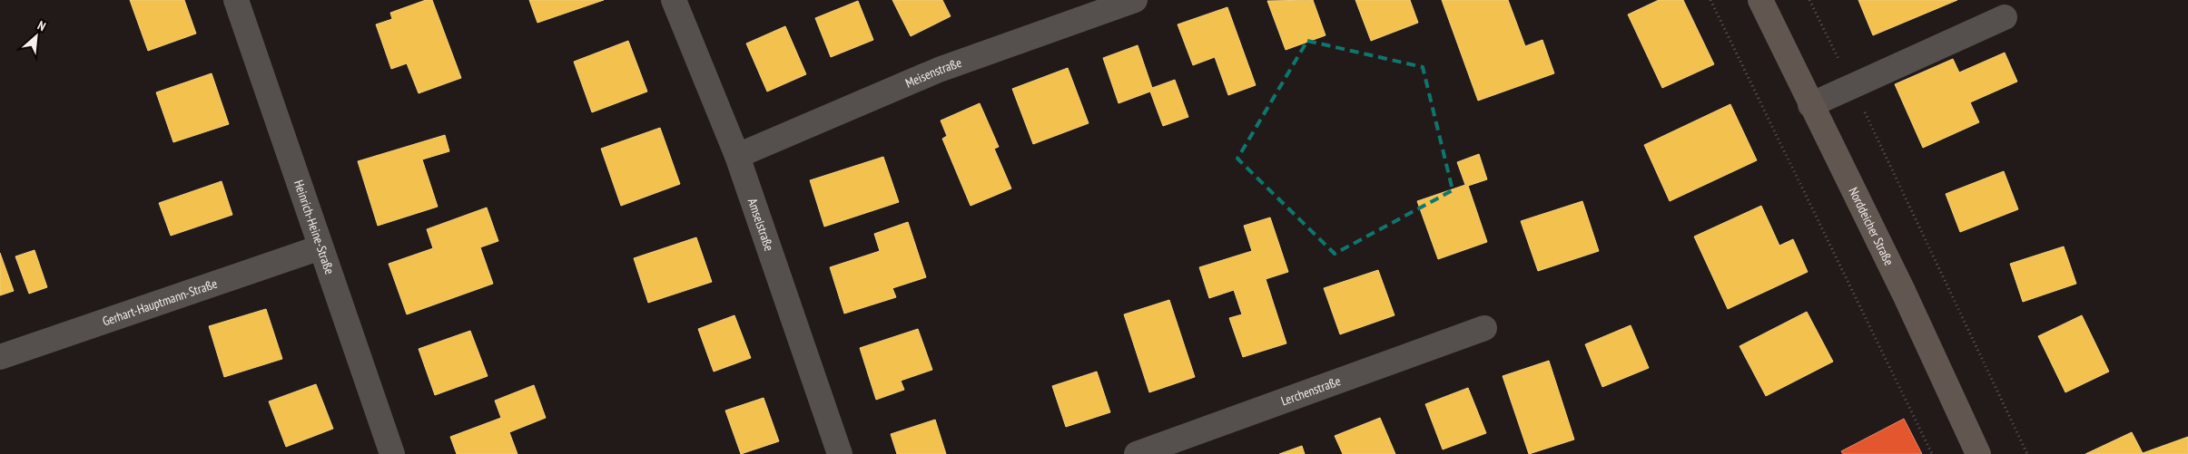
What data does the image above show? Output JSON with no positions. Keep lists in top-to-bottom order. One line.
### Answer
{"streets":{"main road":["Norddeicher Straße"],"street":["Meisenstraße","Amselstraße","Heinrich-Heine-Straße","Gerhart-Hauptmann-Straße","Lerchenstraße"]},"crossings":[["Meisenstraße","Amselstraße"],["Heinrich-Heine-Straße","Gerhart-Hauptmann-Straße"]],"north":"top right"}
